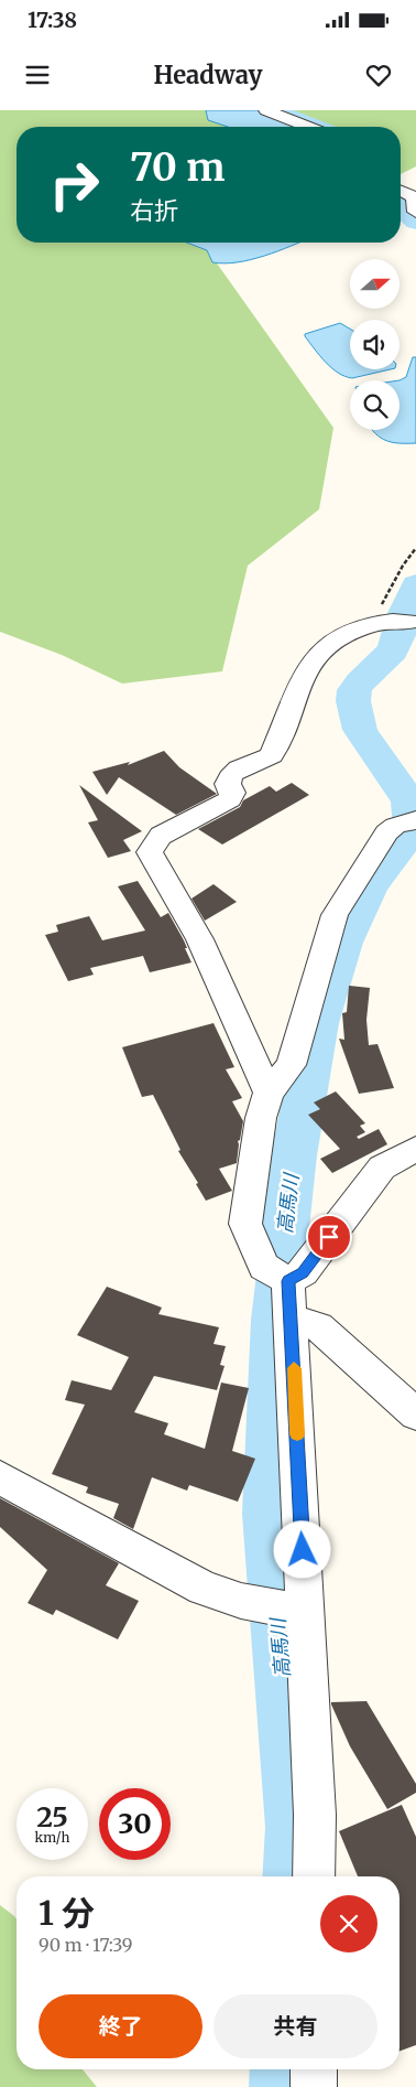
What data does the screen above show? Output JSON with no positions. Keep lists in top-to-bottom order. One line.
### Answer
{"water":["高馬川"],"north":"right","page":{"status":"17:38","header":"Headway","turn":["70 m","右折"],"speed":"25 km/h","limit":"30","heading":["1 分","90 m · 17:39"],"buttons":["終了","共有"]}}
